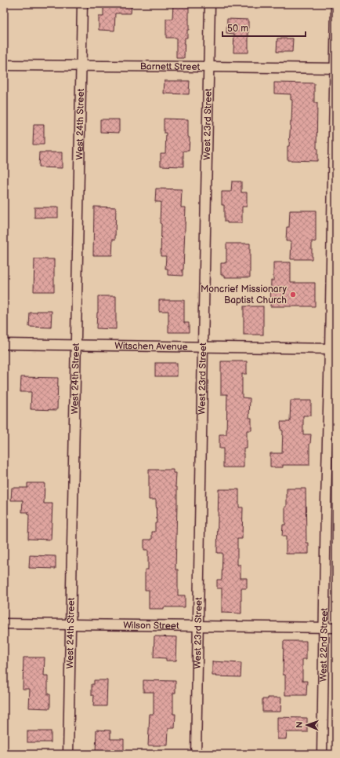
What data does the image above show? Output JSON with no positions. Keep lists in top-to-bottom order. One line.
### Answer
{"streets":{"street":["Barnett Street","West 24th Street","West 23rd Street","Witschen Avenue","Wilson Street","West 22nd Street"]},"crossings":[["Barnett Street","West 24th Street"],["Barnett Street","West 23rd Street"],["Barnett Street","West 22nd Street"],["West 24th Street","Witschen Avenue"],["West 24th Street","Wilson Street"],["West 23rd Street","Witschen Avenue"],["West 23rd Street","Wilson Street"],["Witschen Avenue","West 22nd Street"],["Wilson Street","West 22nd Street"]],"places":["Moncrief Missionary Baptist Church"],"scale_bar":"50 m","north":"left"}
